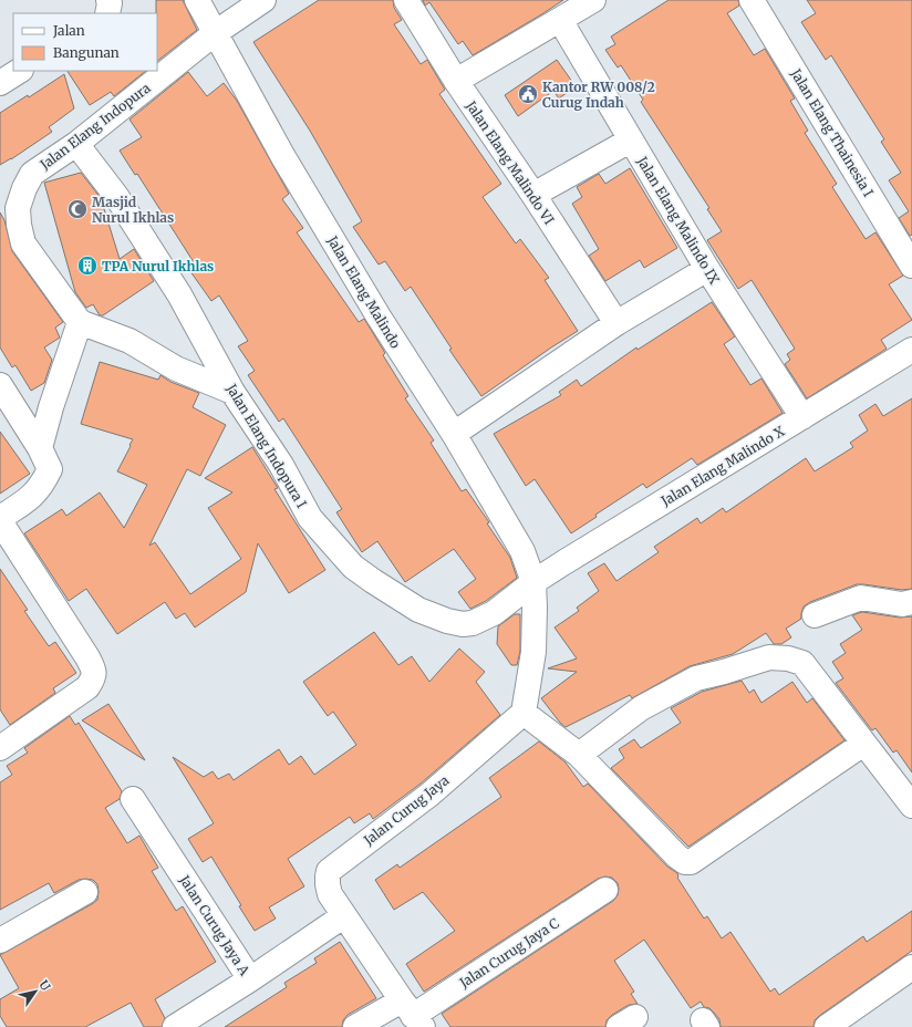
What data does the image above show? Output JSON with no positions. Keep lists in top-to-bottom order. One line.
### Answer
{"streets":{"street":["Jalan Elang Indopura","Jalan Elang Thainesia I","Jalan Elang Malindo VI","Jalan Elang Malindo IX","Jalan Elang Malindo","Jalan Elang Indopura I","Jalan Elang Malindo X","Jalan Curug Jaya","Jalan Curug Jaya A","Jalan Curug Jaya C"]},"crossings":[["Jalan Elang Indopura","Jalan Elang Malindo"],["Jalan Elang Indopura","Jalan Elang Indopura I"],["Jalan Elang Malindo IX","Jalan Elang Malindo X"],["Jalan Elang Malindo","Jalan Elang Indopura I"],["Jalan Elang Malindo","Jalan Elang Malindo X"],["Jalan Elang Indopura I","Jalan Elang Malindo X"],["Jalan Curug Jaya","Jalan Curug Jaya A"],["Jalan Curug Jaya","Jalan Curug Jaya C"]],"places":{"public building":["Kantor RW 008/2 Curug Indah"],"mosque":["Masjid Nurul Ikhlas"],"building":["TPA Nurul Ikhlas"]},"legend":["Jalan","Bangunan"],"north":"top right"}
